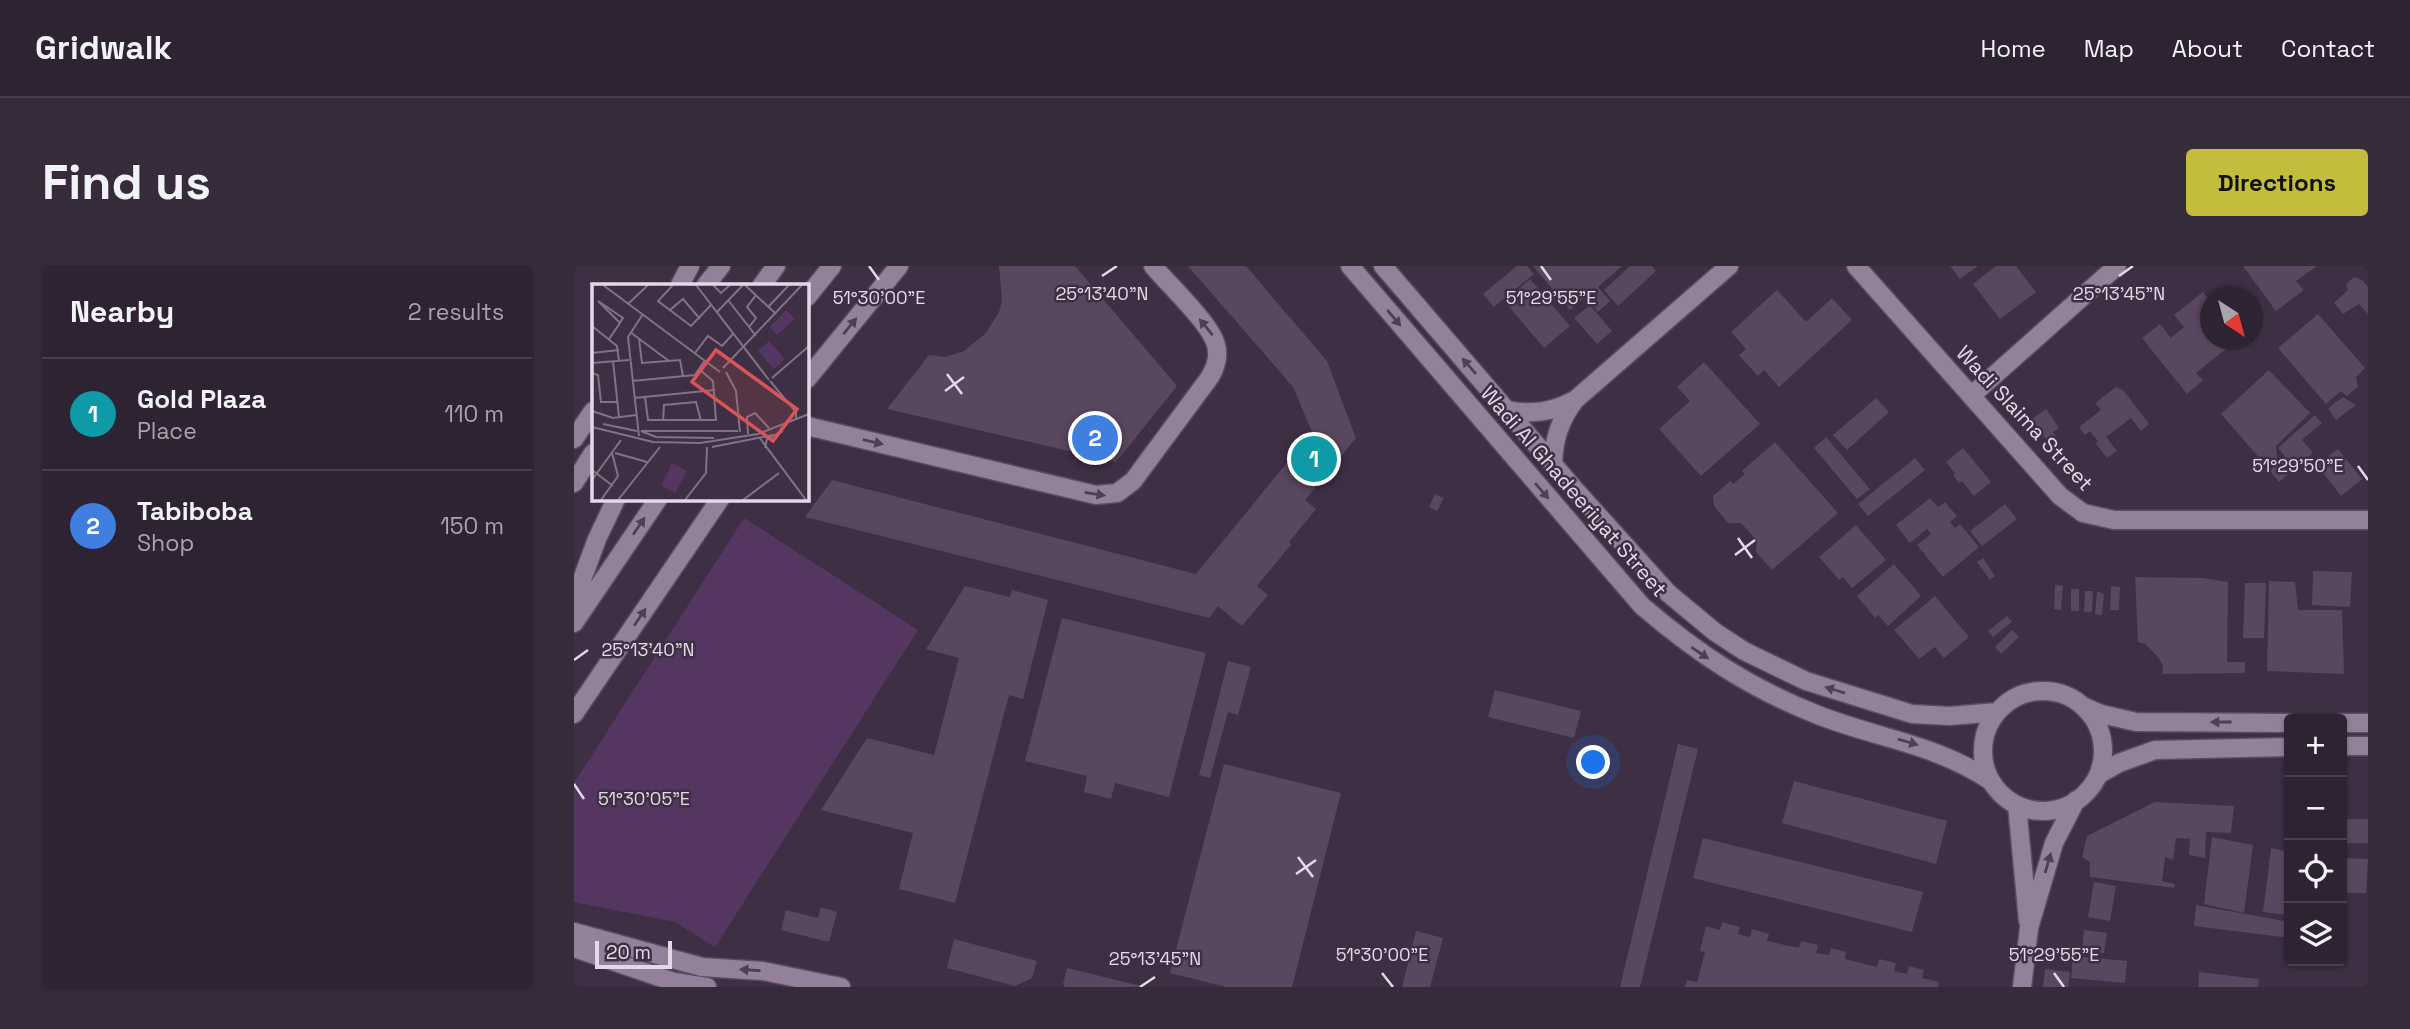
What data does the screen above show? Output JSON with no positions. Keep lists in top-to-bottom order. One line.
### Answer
{"streets":{"street":["Wadi Slaima Street","Wadi Al Ghadeeriyat Street"]},"scale_bar":"20 m","north":"bottom right","page":{"header":"Gridwalk","nav":["Home","Map","About","Contact"],"buttons":"Directions","title":"Find us","heading":["Nearby","2 results"],"list":[{"mark":"1","name":"Gold Plaza","note":"Place","value":"110 m"},{"mark":"2","name":"Tabiboba","note":"Shop","value":"150 m"}],"pins":["2","1"],"map_buttons":["+","−"],"scale":"20 m"},"coordinates":["25°13'40\"N","25°13'45\"N","51°30'00\"E","51°29'55\"E","51°29'50\"E","51°30'05\"E"]}
